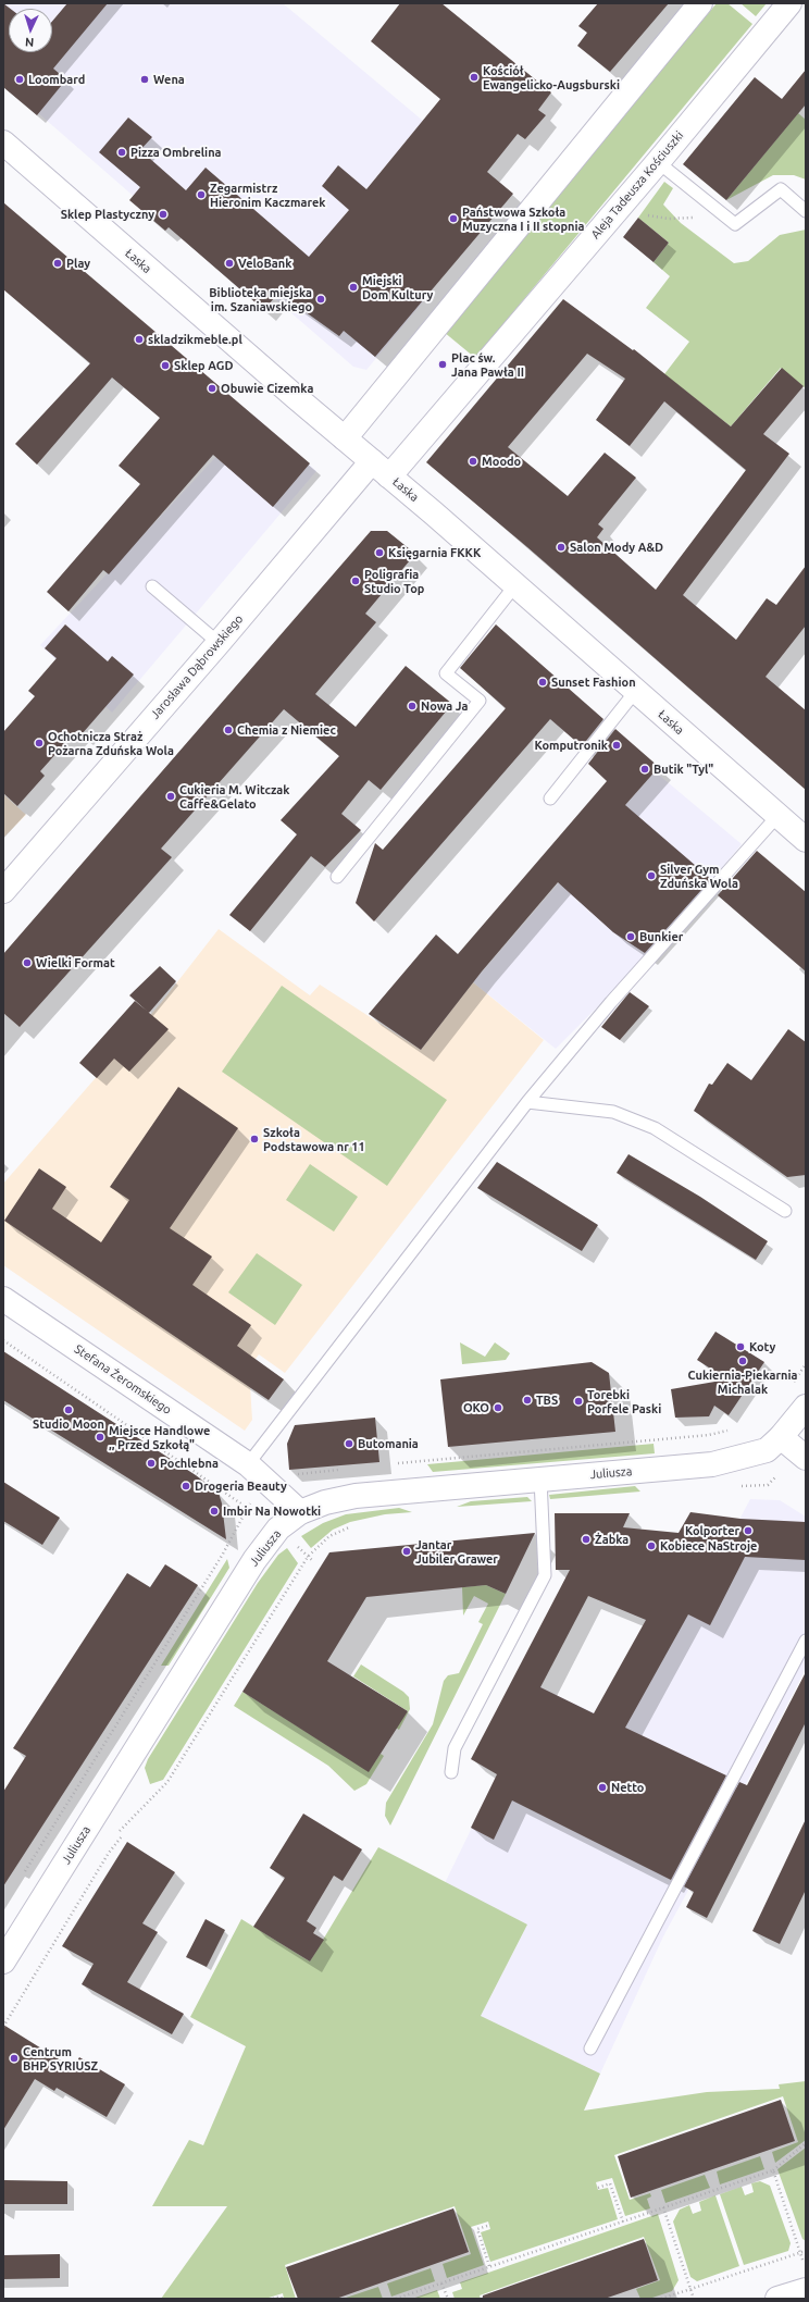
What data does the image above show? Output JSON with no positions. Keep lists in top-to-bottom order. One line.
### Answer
{"streets":{"street":["Aleja Tadeusza Kościuszki","Łaska","Jarosława Dąbrowskiego","Stefana Żeromskiego","Juliusza"]},"crossings":[["Aleja Tadeusza Kościuszki","Łaska"],["Łaska","Jarosława Dąbrowskiego"],["Stefana Żeromskiego","Juliusza"]],"places":["Kościół Ewangelicko-Augsburski","Loombard","Wena","Pizza Ombrelina","Zegarmistrz Hieronim Kaczmarek","Sklep Plastyczny","Państwowa Szkoła Muzyczna I i II stopnia","Play","VeloBank","Miejski Dom Kultury","Biblioteka miejska im. Szaniawskiego","skladzikmeble.pl","Plac św. Jana Pawła II","Sklep AGD","Obuwie Cizemka","Moodo","Salon Mody A&D","Księgarnia FKKK","Poligrafia Studio Top","Sunset Fashion","Nowa Ja","Chemia z Niemiec","Ochotnicza Straż Pożarna Zduńska Wola","Komputronik","Butik \"Tyl\"","Cukieria M. Witczak Caffe&Gelato","Silver Gym Zduńska Wola","Bunkier","Wielki Format","Szkoła Podstawowa nr 11","Koty","Cukiernia-Piekarnia Michalak","TBS","Torebki Porfele Paski","OKO","Studio Moon","Miejsce Handlowe ,, Przed Szkołą\"","Butomania","Pochlebna","Drogeria Beauty","Imbir Na Nowotki","Kolporter","Żabka","Kobiece NaStroje","Jantar Jubiler Grawer","Netto","Centrum BHP SYRIUSZ"],"north":"bottom"}
